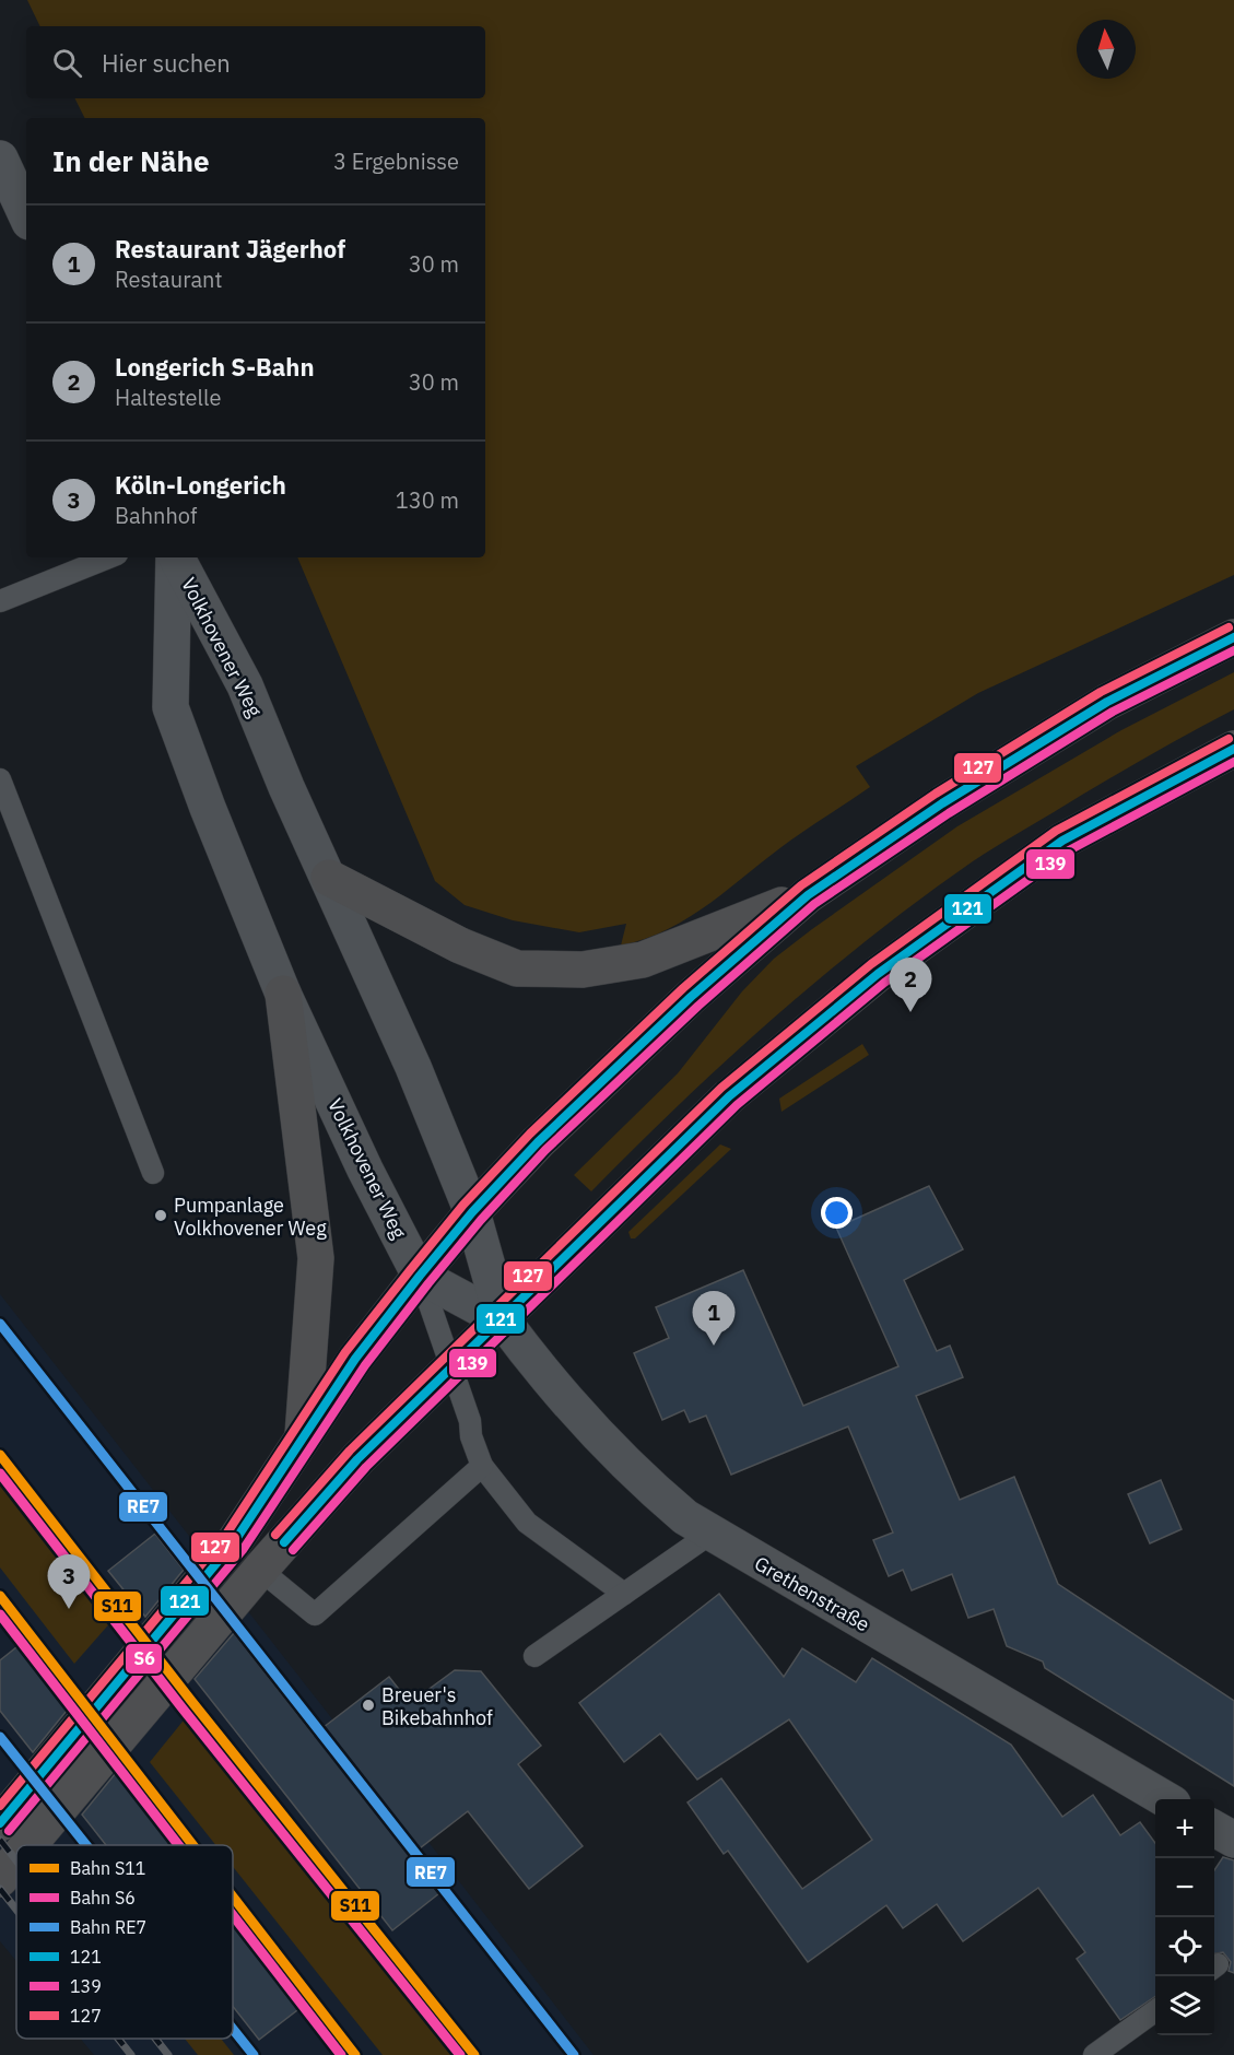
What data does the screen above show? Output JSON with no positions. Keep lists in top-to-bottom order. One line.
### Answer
{"streets":{"street":["Volkhovener Weg","Grethenstraße"]},"crossings":[["Volkhovener Weg","Grethenstraße"]],"places":["Pumpanlage Volkhovener Weg","Breuer's Bikebahnhof"],"lines":["transit line 127","transit line 121","transit line 139","rail line RE7","rail line S11","rail line S6"],"legend":["Bahn S11","Bahn S6","Bahn RE7","121","139","127"],"north":"top","page":{"search":"Hier suchen","heading":["In der Nähe","3 Ergebnisse"],"list":[{"mark":"1","name":"Restaurant Jägerhof","note":"Restaurant","value":"30 m"},{"mark":"2","name":"Longerich S-Bahn","note":"Haltestelle","value":"30 m"},{"mark":"3","name":"Köln-Longerich","note":"Bahnhof","value":"130 m"}],"pins":["2","1","3"],"map_buttons":["+","−"]}}
